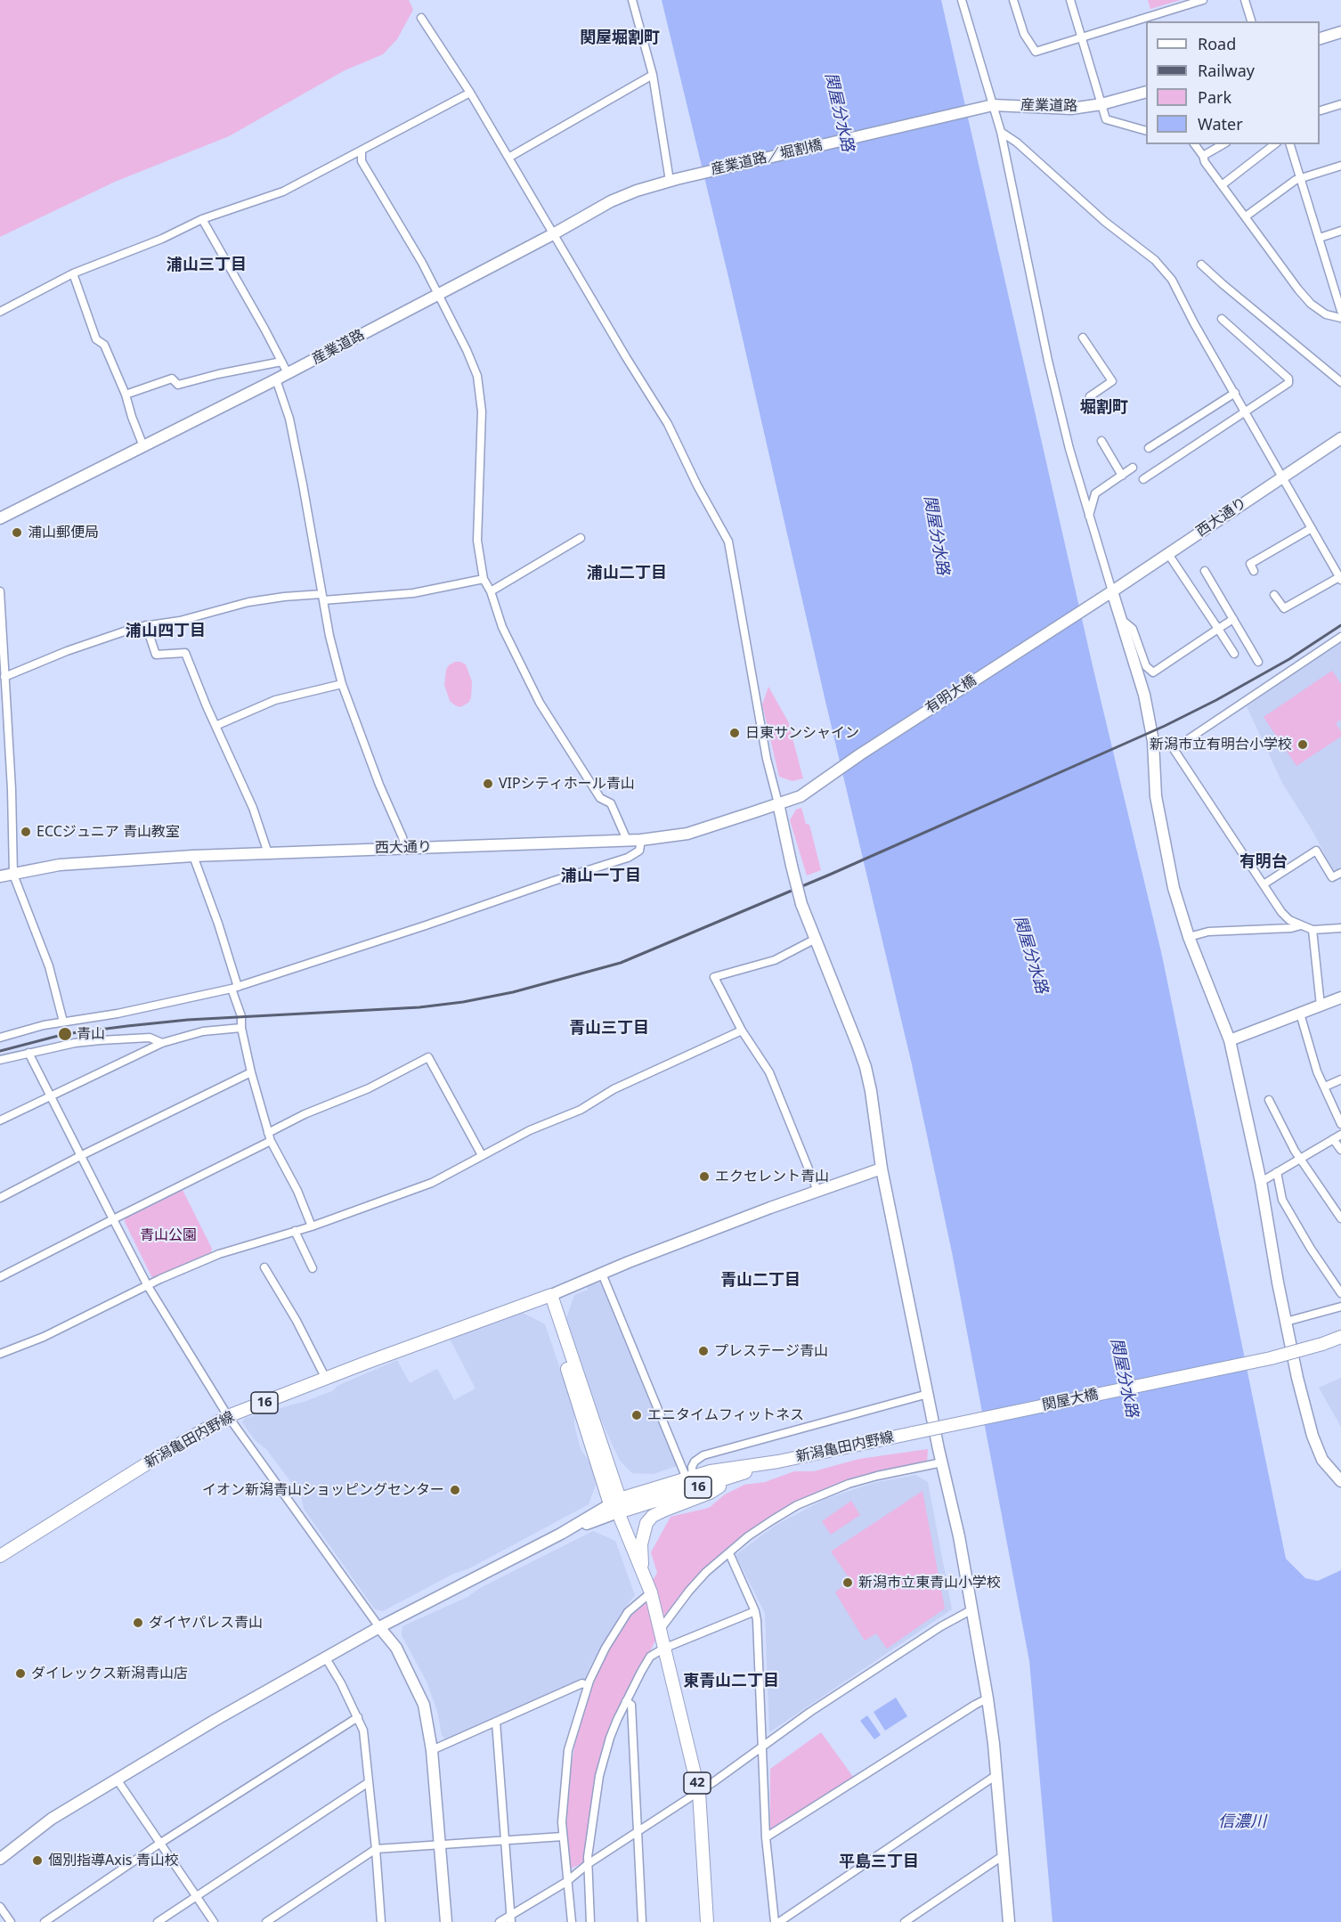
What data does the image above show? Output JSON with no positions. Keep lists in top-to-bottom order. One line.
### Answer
{"streets":{"main road":["関屋大橋","16","新潟亀田内野線","42"],"street":["産業道路","産業道路／堀割橋","西大通り","有明大橋"]},"crossings":[["産業道路","産業道路／堀割橋"],["西大通り","有明大橋"],["関屋大橋","新潟亀田内野線"],["新潟亀田内野線","42"]],"districts":["関屋堀割町","浦山三丁目","堀割町","浦山二丁目","浦山四丁目","有明台","浦山一丁目","青山三丁目","青山二丁目","東青山二丁目","平島三丁目"],"water":["関屋分水路","信濃川"],"parks":["青山公園"],"places":["浦山郵便局","日東サンシャイン","新潟市立有明台小学校","VIPシティホール青山","ECCジュニア 青山教室","青山","エクセレント青山","プレステージ青山","エニタイムフィットネス","イオン新潟青山ショッピングセンター","新潟市立東青山小学校","ダイヤパレス青山","ダイレックス新潟青山店","個別指導Axis 青山校"],"legend":["Road","Railway","Park","Water"]}
